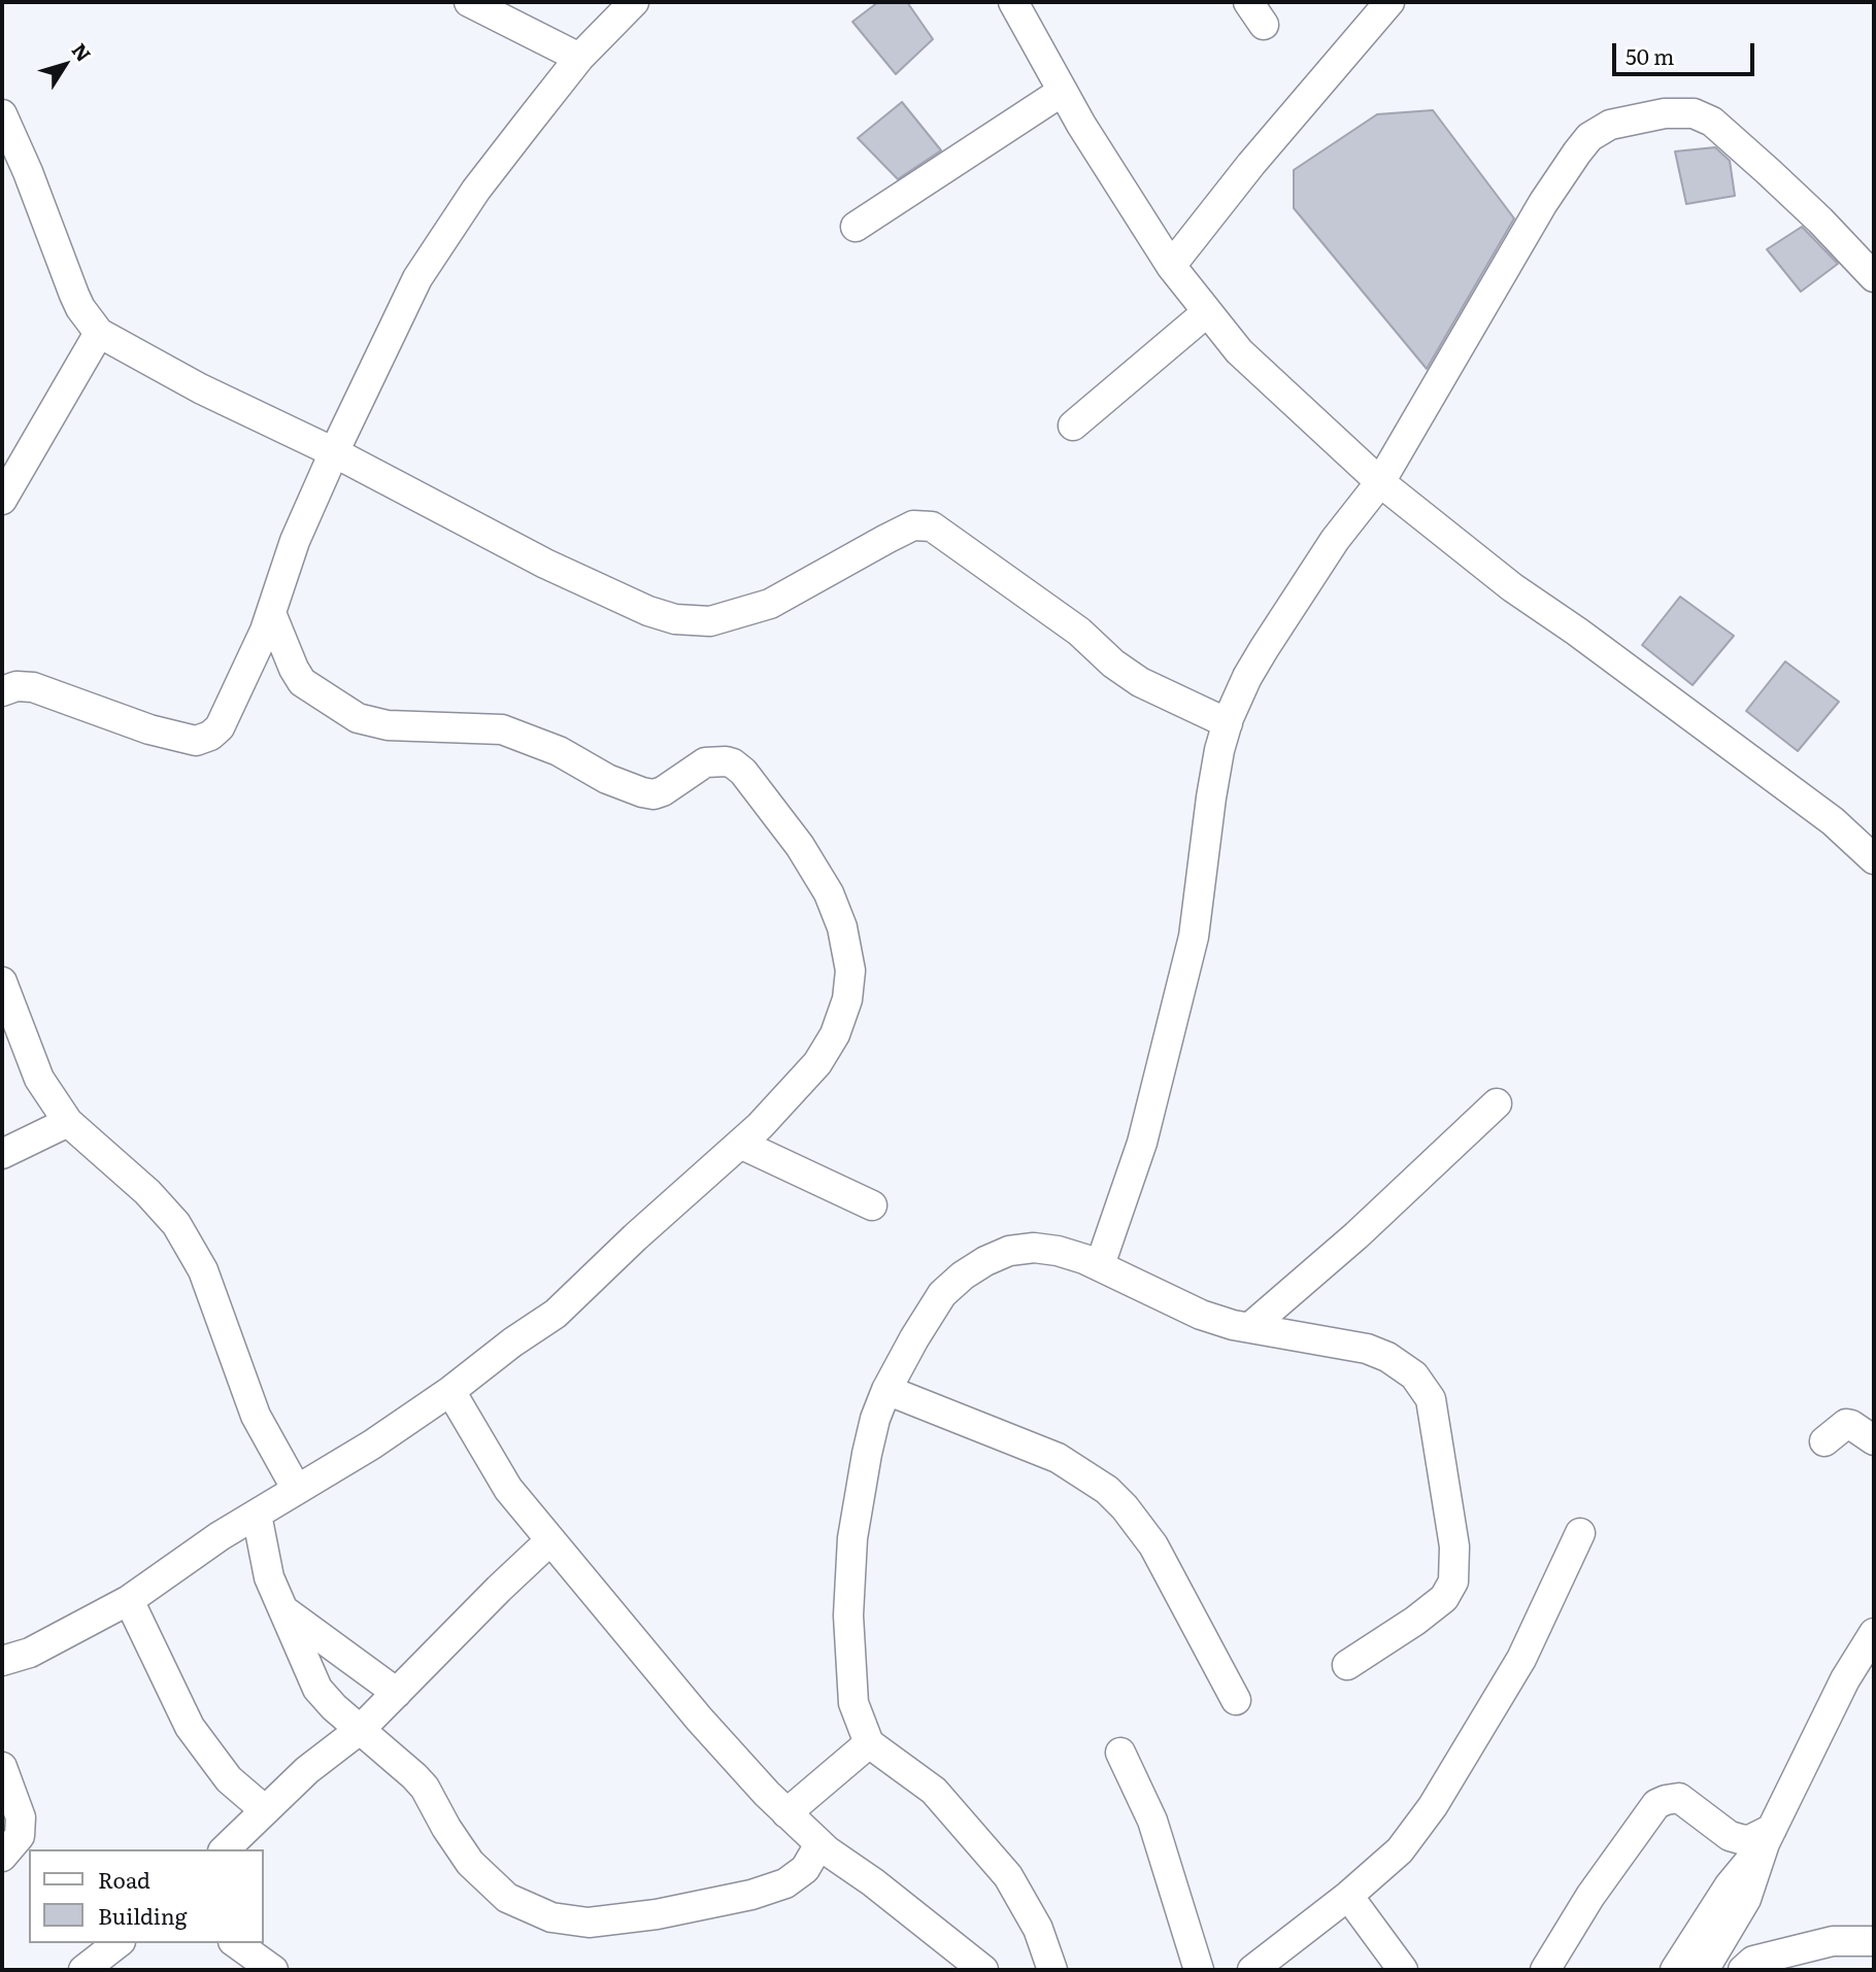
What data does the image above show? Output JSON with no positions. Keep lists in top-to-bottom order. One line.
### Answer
{"legend":["Road","Building"],"scale_bar":"50 m","north":"top right"}
